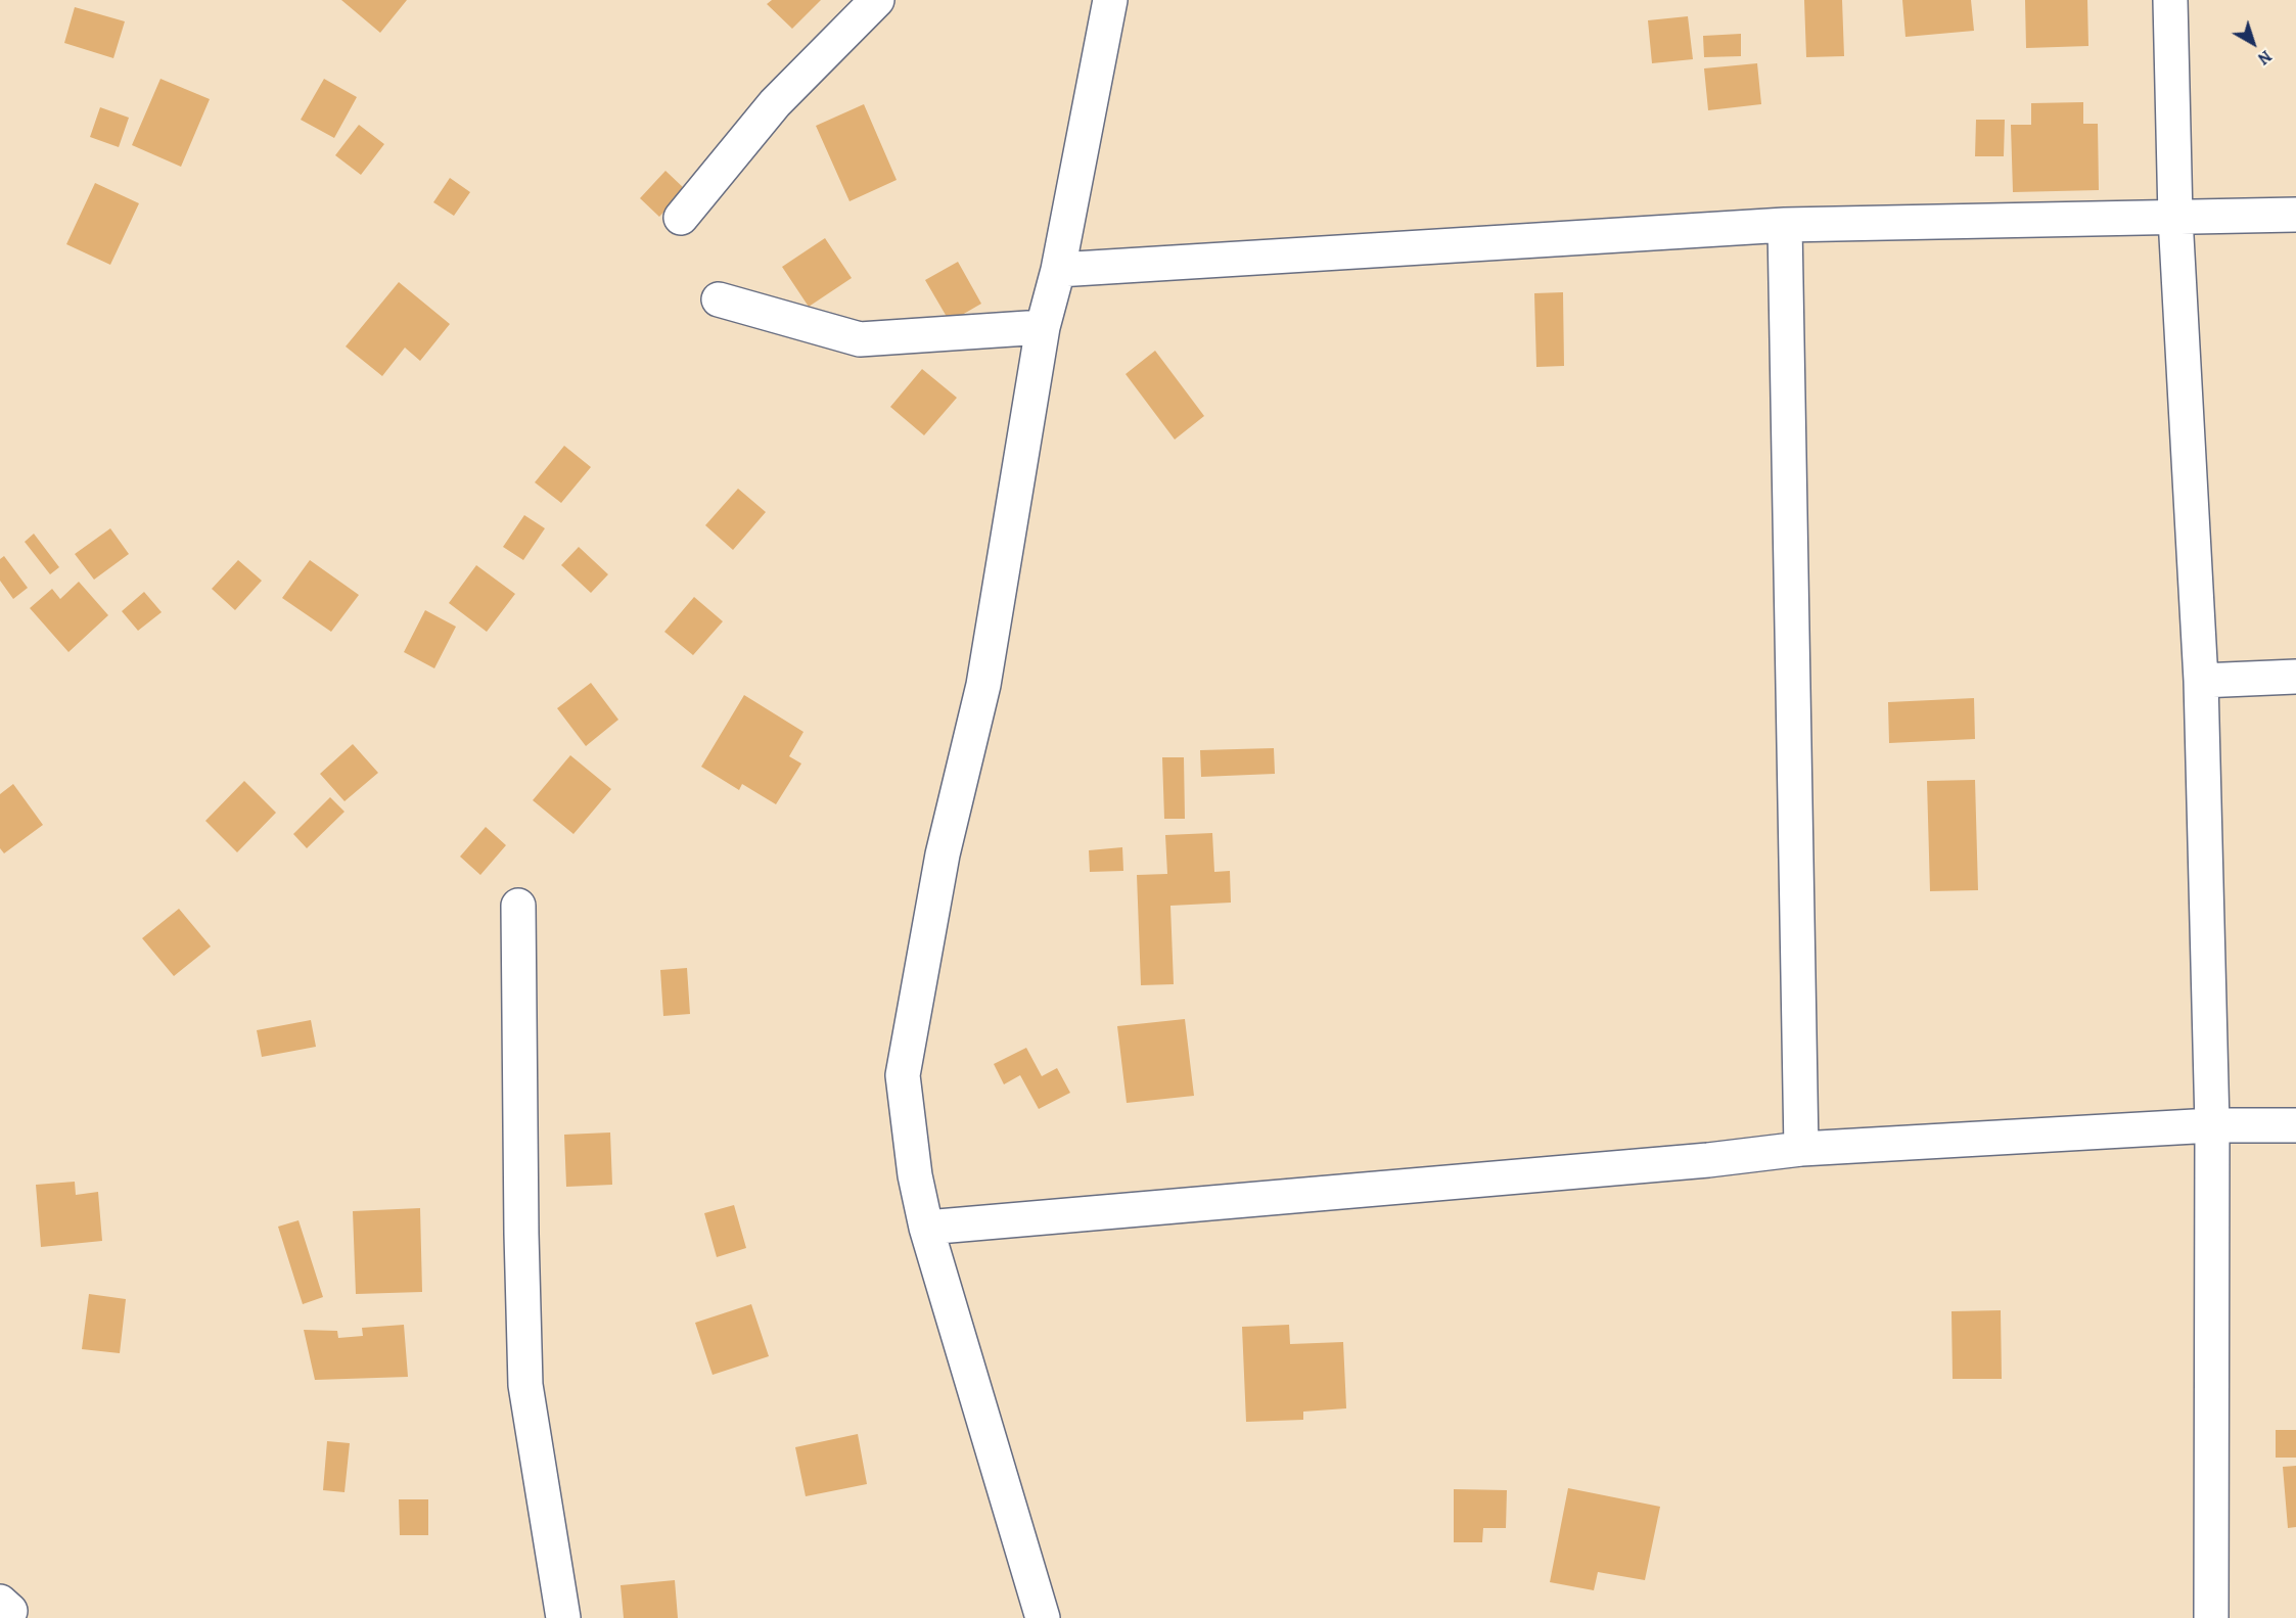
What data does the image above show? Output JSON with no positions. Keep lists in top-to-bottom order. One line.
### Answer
{"north":"bottom right"}
